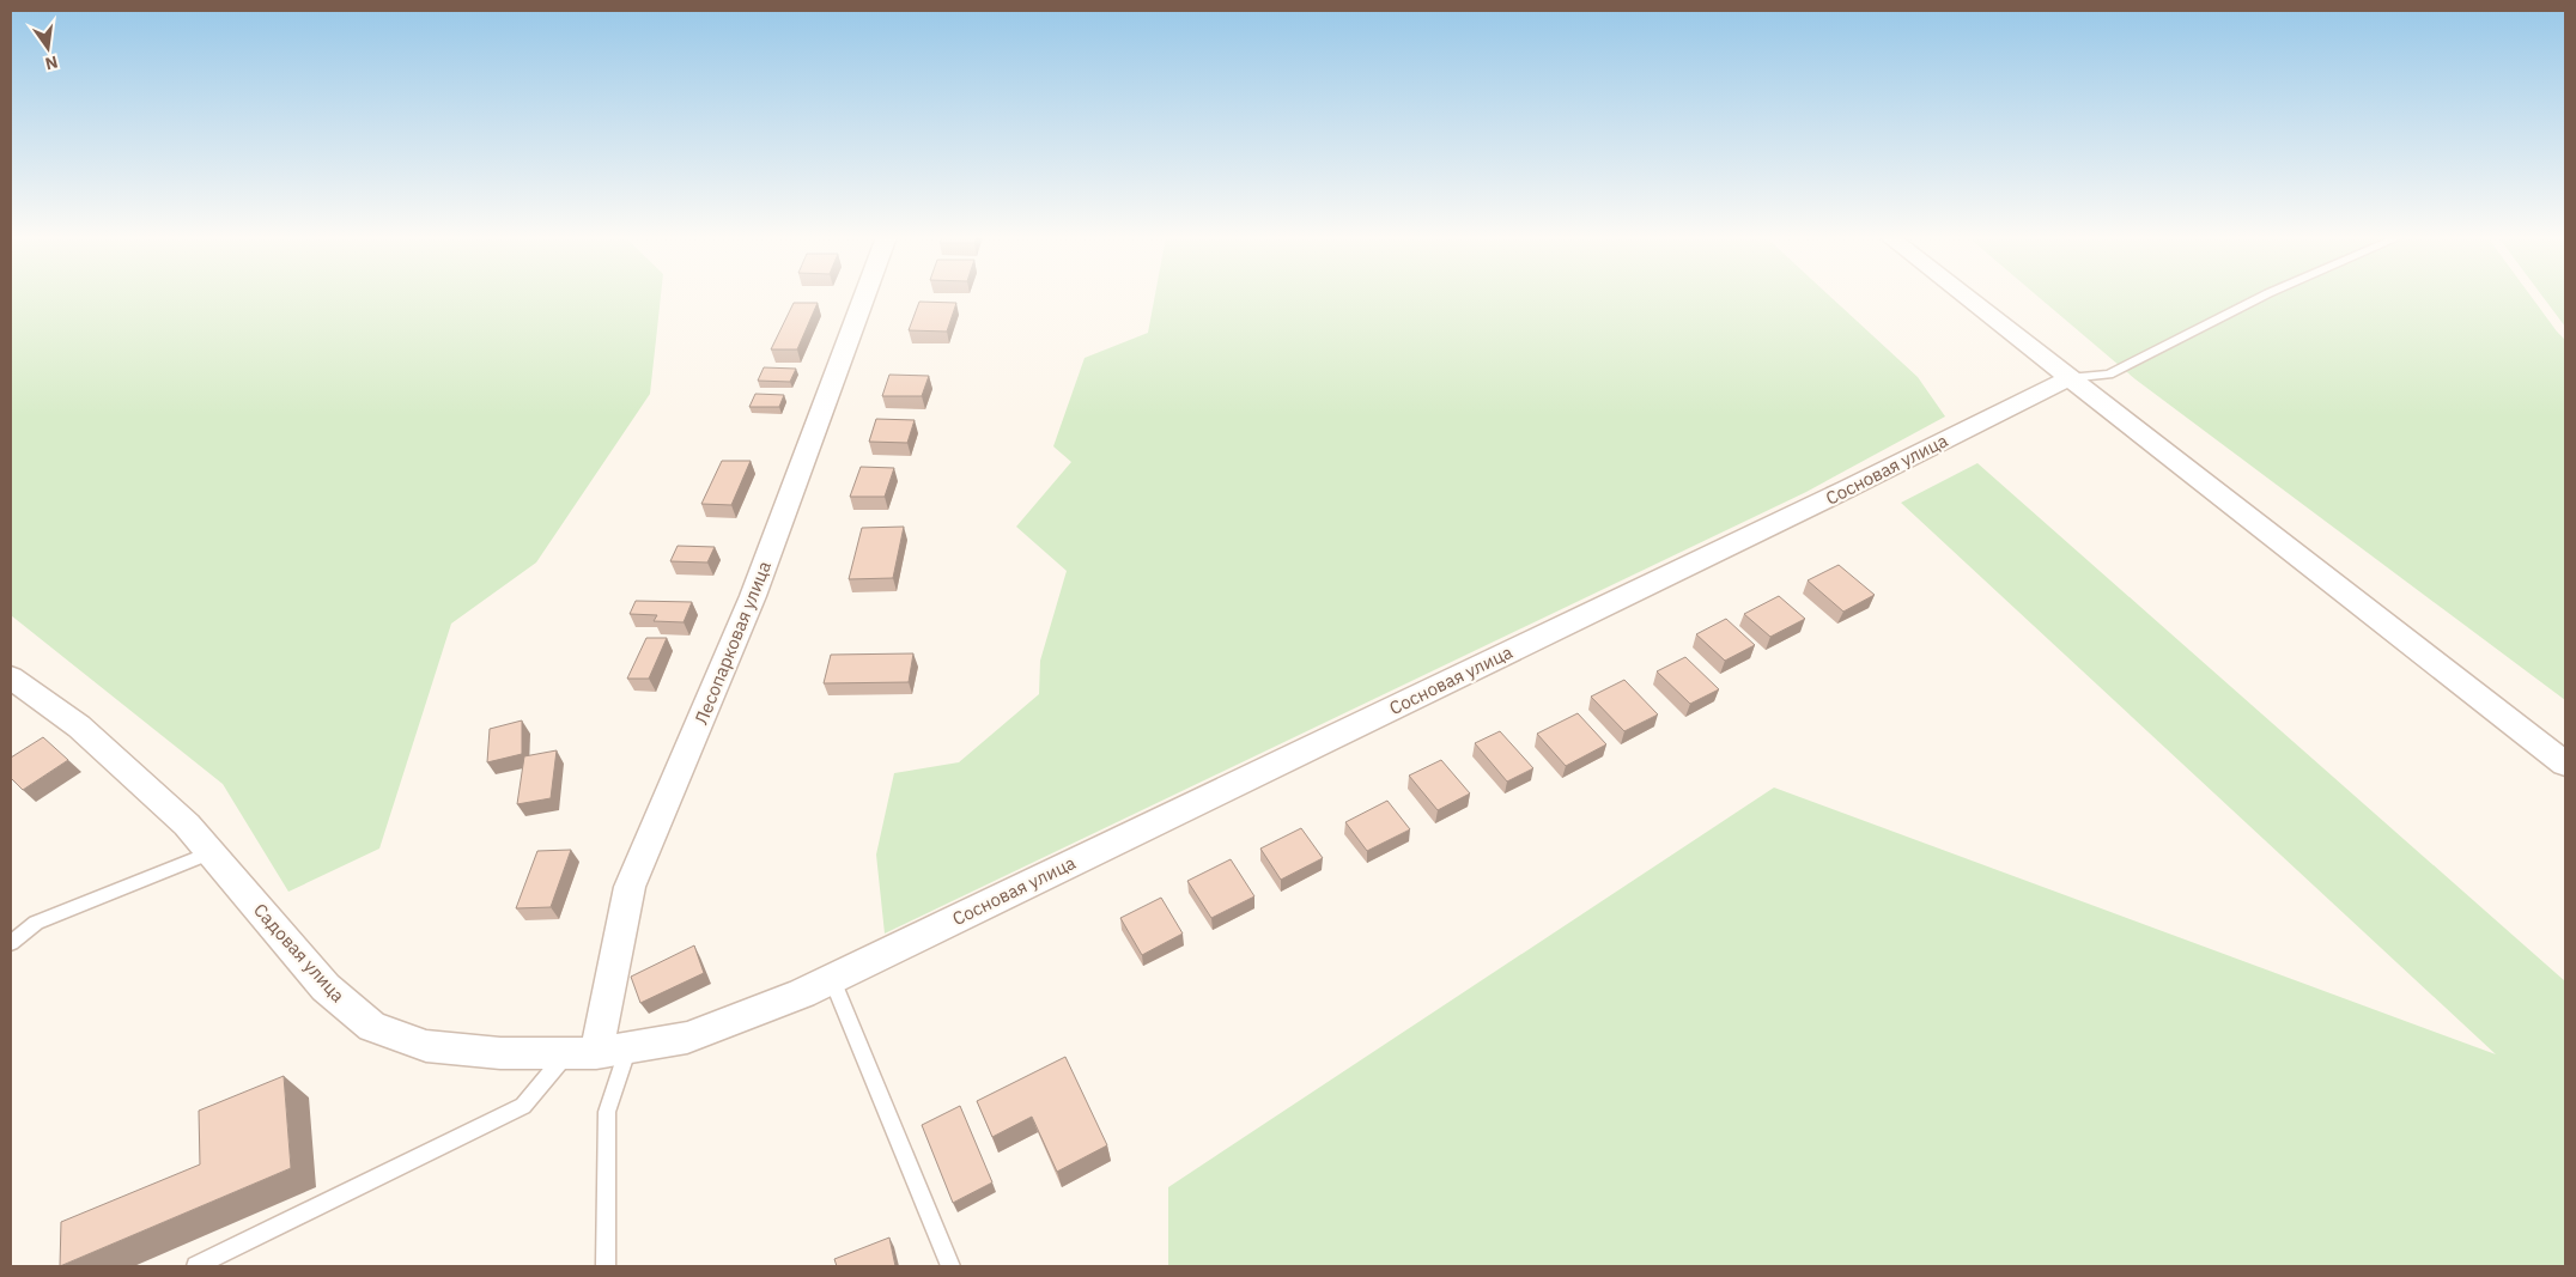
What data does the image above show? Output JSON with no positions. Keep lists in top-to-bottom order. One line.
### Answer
{"streets":{"street":["Сосновая улица","Лесопарковая улица","Садовая улица"]},"crossings":[["Сосновая улица","Садовая улица"],["Лесопарковая улица","Садовая улица"]],"north":"bottom"}
